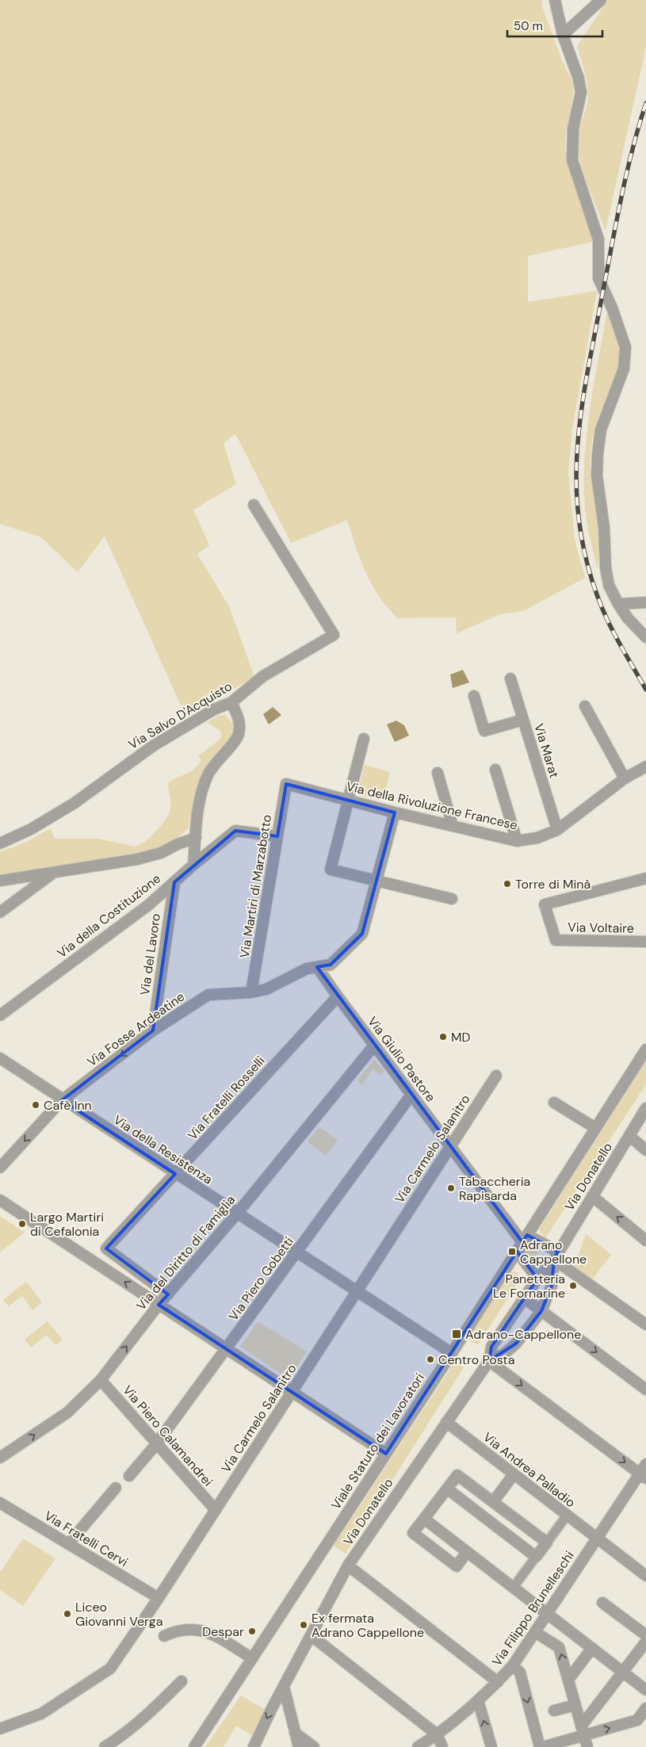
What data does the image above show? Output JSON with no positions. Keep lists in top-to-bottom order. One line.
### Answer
{"streets":{"street":["Via Salvo D'Acquisto","Via Marat","Via della Rivoluzione Francese","Via Martiri di Marzabotto","Via della Costituzione","Via Voltaire","Via del Lavoro","Via Fosse Ardeatine","Via Giulio Pastore","Via Fratelli Rosselli","Via Carmelo Salanitro","Via della Resistenza","Via Donatello","Via del Diritto di Famiglia","Via Piero Gobetti","Via Piero Calamandrei","Viale Statuto dei Lavoratori","Via Andrea Palladio","Via Fratelli Cervi","Via Filippo Brunelleschi"]},"crossings":[["Via Marat","Via della Rivoluzione Francese"],["Via della Rivoluzione Francese","Via Martiri di Marzabotto"],["Via della Rivoluzione Francese","Via Fosse Ardeatine"],["Via Martiri di Marzabotto","Via della Costituzione"],["Via Martiri di Marzabotto","Via Fosse Ardeatine"],["Via della Costituzione","Via del Lavoro"],["Via del Lavoro","Via Fosse Ardeatine"],["Via Fosse Ardeatine","Via Giulio Pastore"],["Via Fosse Ardeatine","Via della Resistenza"],["Via Giulio Pastore","Via Fratelli Rosselli"],["Via Giulio Pastore","Via Carmelo Salanitro"],["Via Giulio Pastore","Via Donatello"],["Via Giulio Pastore","Via del Diritto di Famiglia"],["Via Giulio Pastore","Via Piero Gobetti"],["Via Giulio Pastore","Viale Statuto dei Lavoratori"],["Via Fratelli Rosselli","Via della Resistenza"],["Via Fratelli Rosselli","Via del Diritto di Famiglia"],["Via Carmelo Salanitro","Via della Resistenza"],["Via Carmelo Salanitro","Via Piero Calamandrei"],["Via Carmelo Salanitro","Via Fratelli Cervi"],["Via della Resistenza","Via del Diritto di Famiglia"],["Via della Resistenza","Via Piero Gobetti"],["Via della Resistenza","Viale Statuto dei Lavoratori"],["Via Donatello","Via Andrea Palladio"],["Via del Diritto di Famiglia","Via Piero Calamandrei"],["Via Piero Gobetti","Via Piero Calamandrei"],["Via Andrea Palladio","Via Filippo Brunelleschi"]],"one_way":["Via Fosse Ardeatine","Via del Diritto di Famiglia"],"places":{"other":["Torre di Minà","MD","Cafè Inn","Tabaccheria Rapisarda","Largo Martiri di Cefalonia","Panetteria Le Fornarine","Centro Posta","Liceo Giovanni Verga","Ex fermata Adrano Cappellone","Despar"],"transit":["Adrano Cappellone","Adrano-Cappellone"]},"scale_bar":"50 m"}
